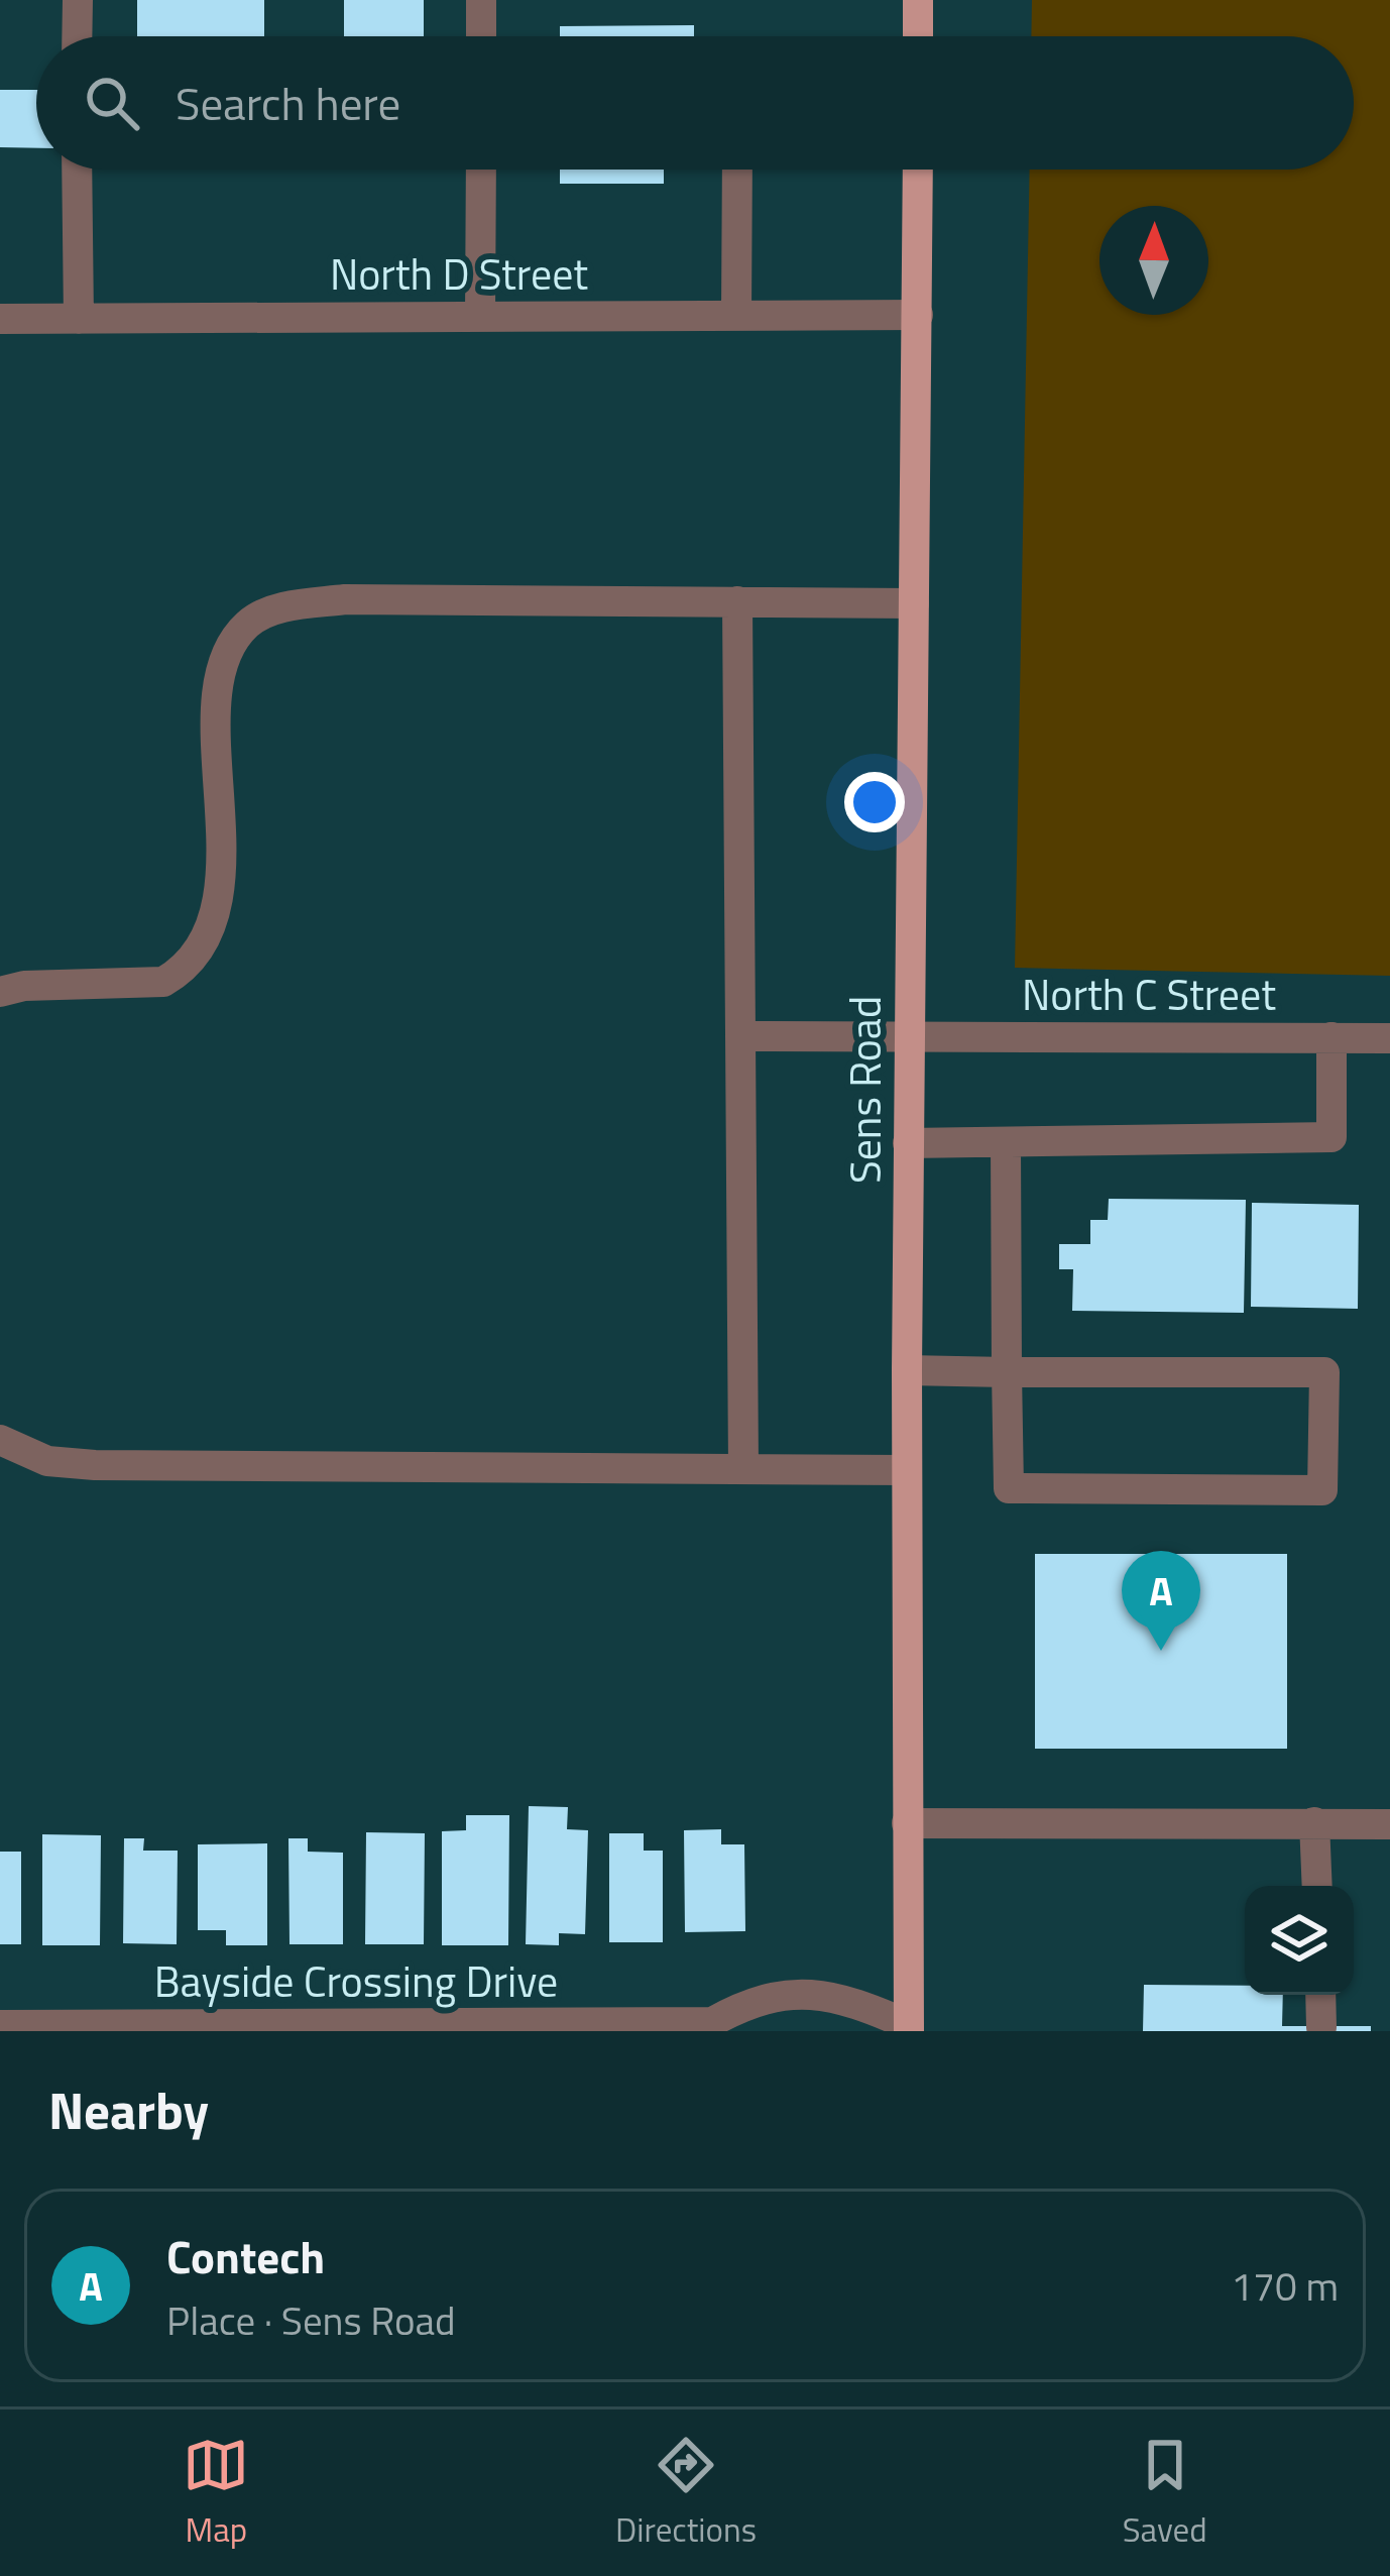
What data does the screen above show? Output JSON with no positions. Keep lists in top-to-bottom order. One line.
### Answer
{"streets":{"main road":["Sens Road"],"street":["North D Street","North C Street","Bayside Crossing Drive"]},"crossings":[["North D Street","Sens Road"],["North C Street","Sens Road"],["Sens Road","Bayside Crossing Drive"]],"north":"top","page":{"search":"Search here","pins":"A","heading":"Nearby","list":[{"mark":"A","name":"Contech","note":"Place · Sens Road","value":"170 m"}],"nav":["Map","Directions","Saved"]}}
